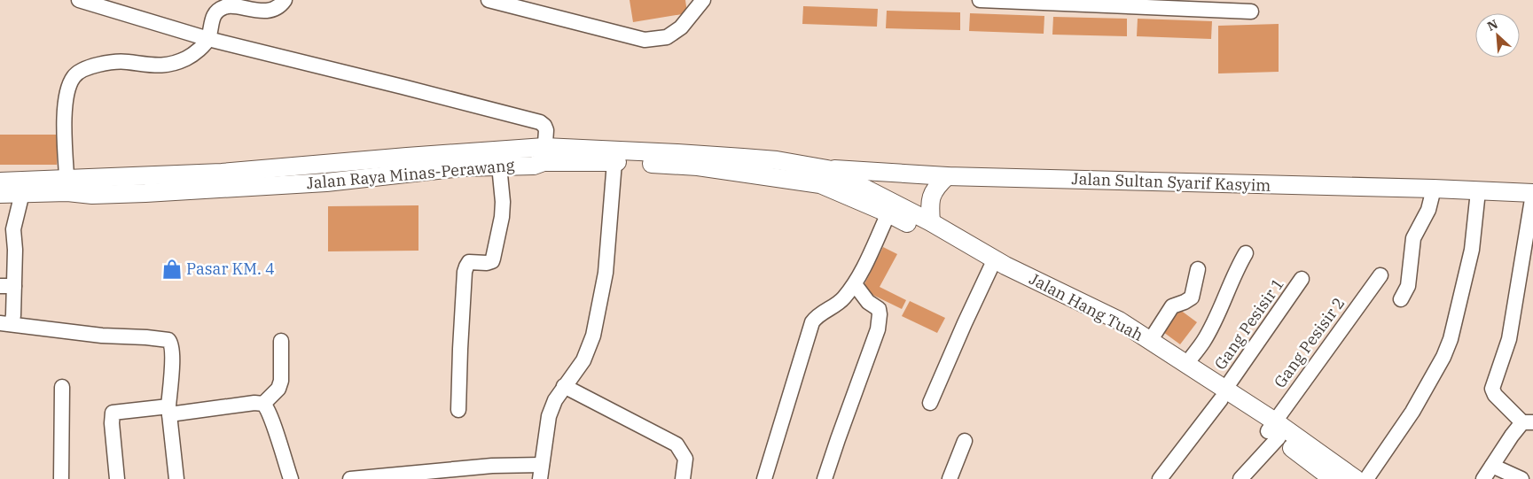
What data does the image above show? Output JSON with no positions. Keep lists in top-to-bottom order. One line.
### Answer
{"streets":{"main road":["Jalan Raya Minas-Perawang","Jalan Sultan Syarif Kasyim","Jalan Hang Tuah"],"street":["Gang Pesisir 1","Gang Pesisir 2"]},"crossings":[["Jalan Raya Minas-Perawang","Jalan Sultan Syarif Kasyim"],["Jalan Raya Minas-Perawang","Jalan Hang Tuah"],["Jalan Sultan Syarif Kasyim","Jalan Hang Tuah"],["Jalan Hang Tuah","Gang Pesisir 1"],["Jalan Hang Tuah","Gang Pesisir 2"]],"places":{"shop":["Pasar KM. 4"]},"north":"top left"}
